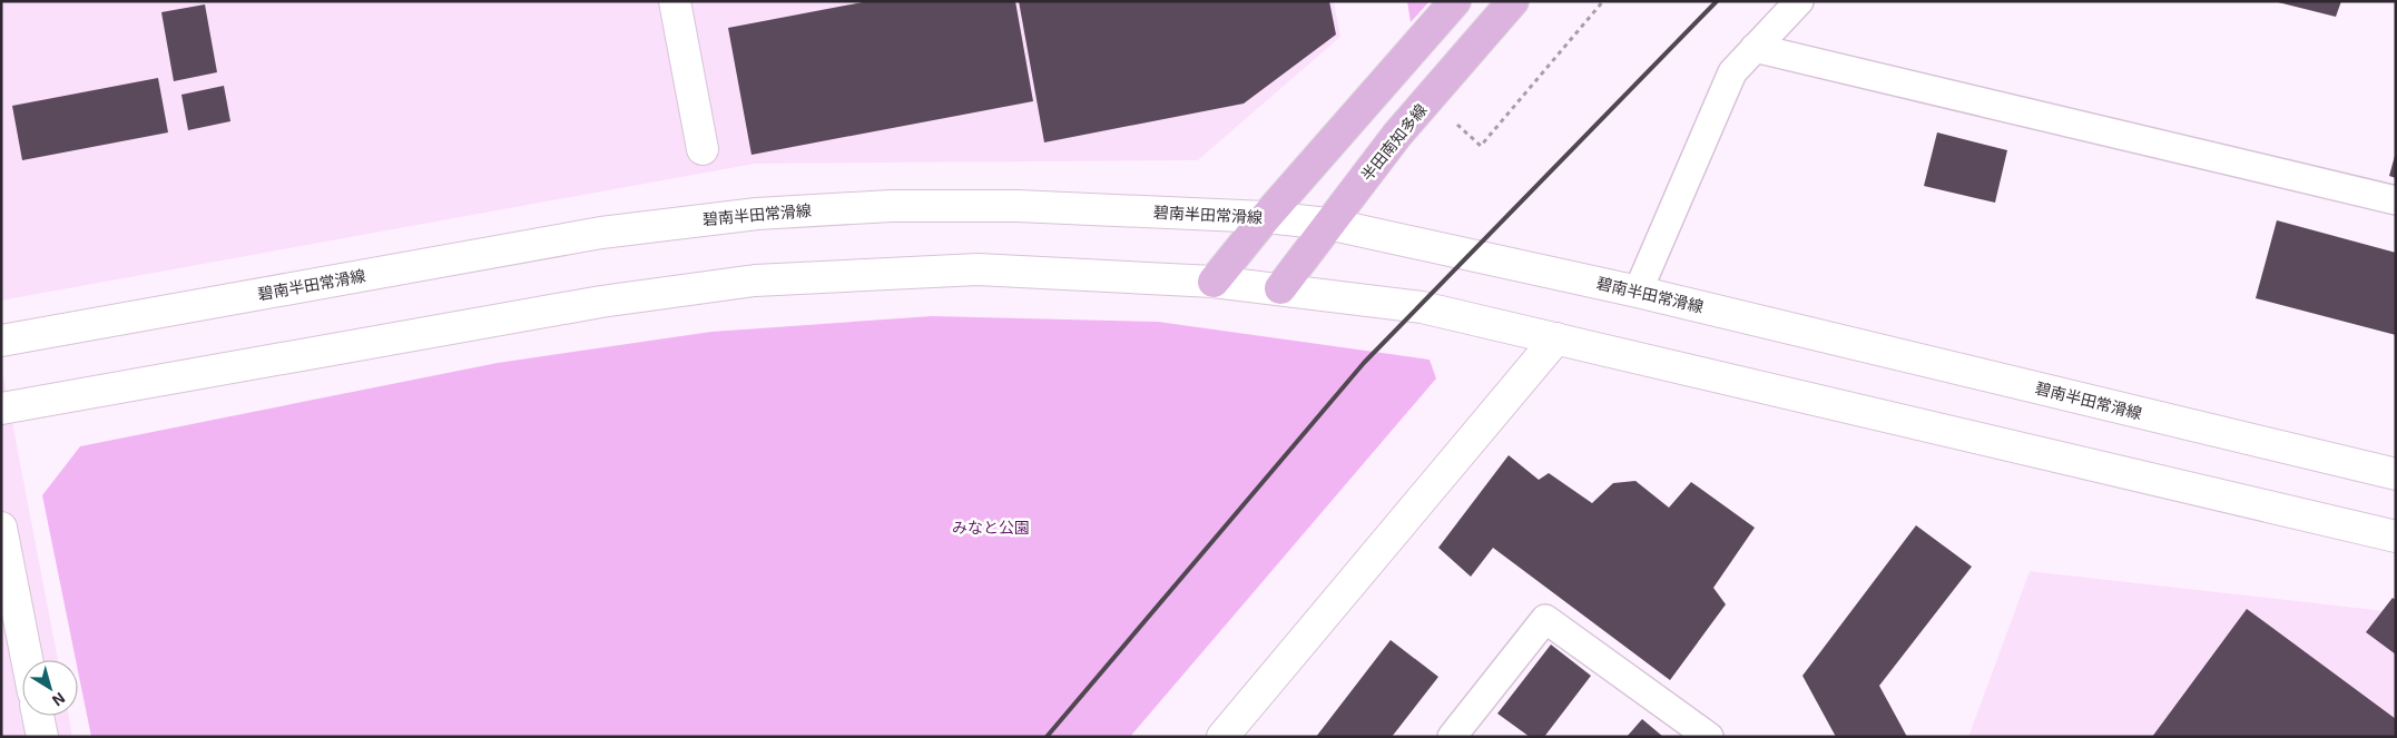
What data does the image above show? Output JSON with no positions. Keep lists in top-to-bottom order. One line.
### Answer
{"streets":{"main road":["半田南知多線","碧南半田常滑線"]},"crossings":[["半田南知多線","碧南半田常滑線"]],"parks":["みなと公園"],"north":"bottom right"}
